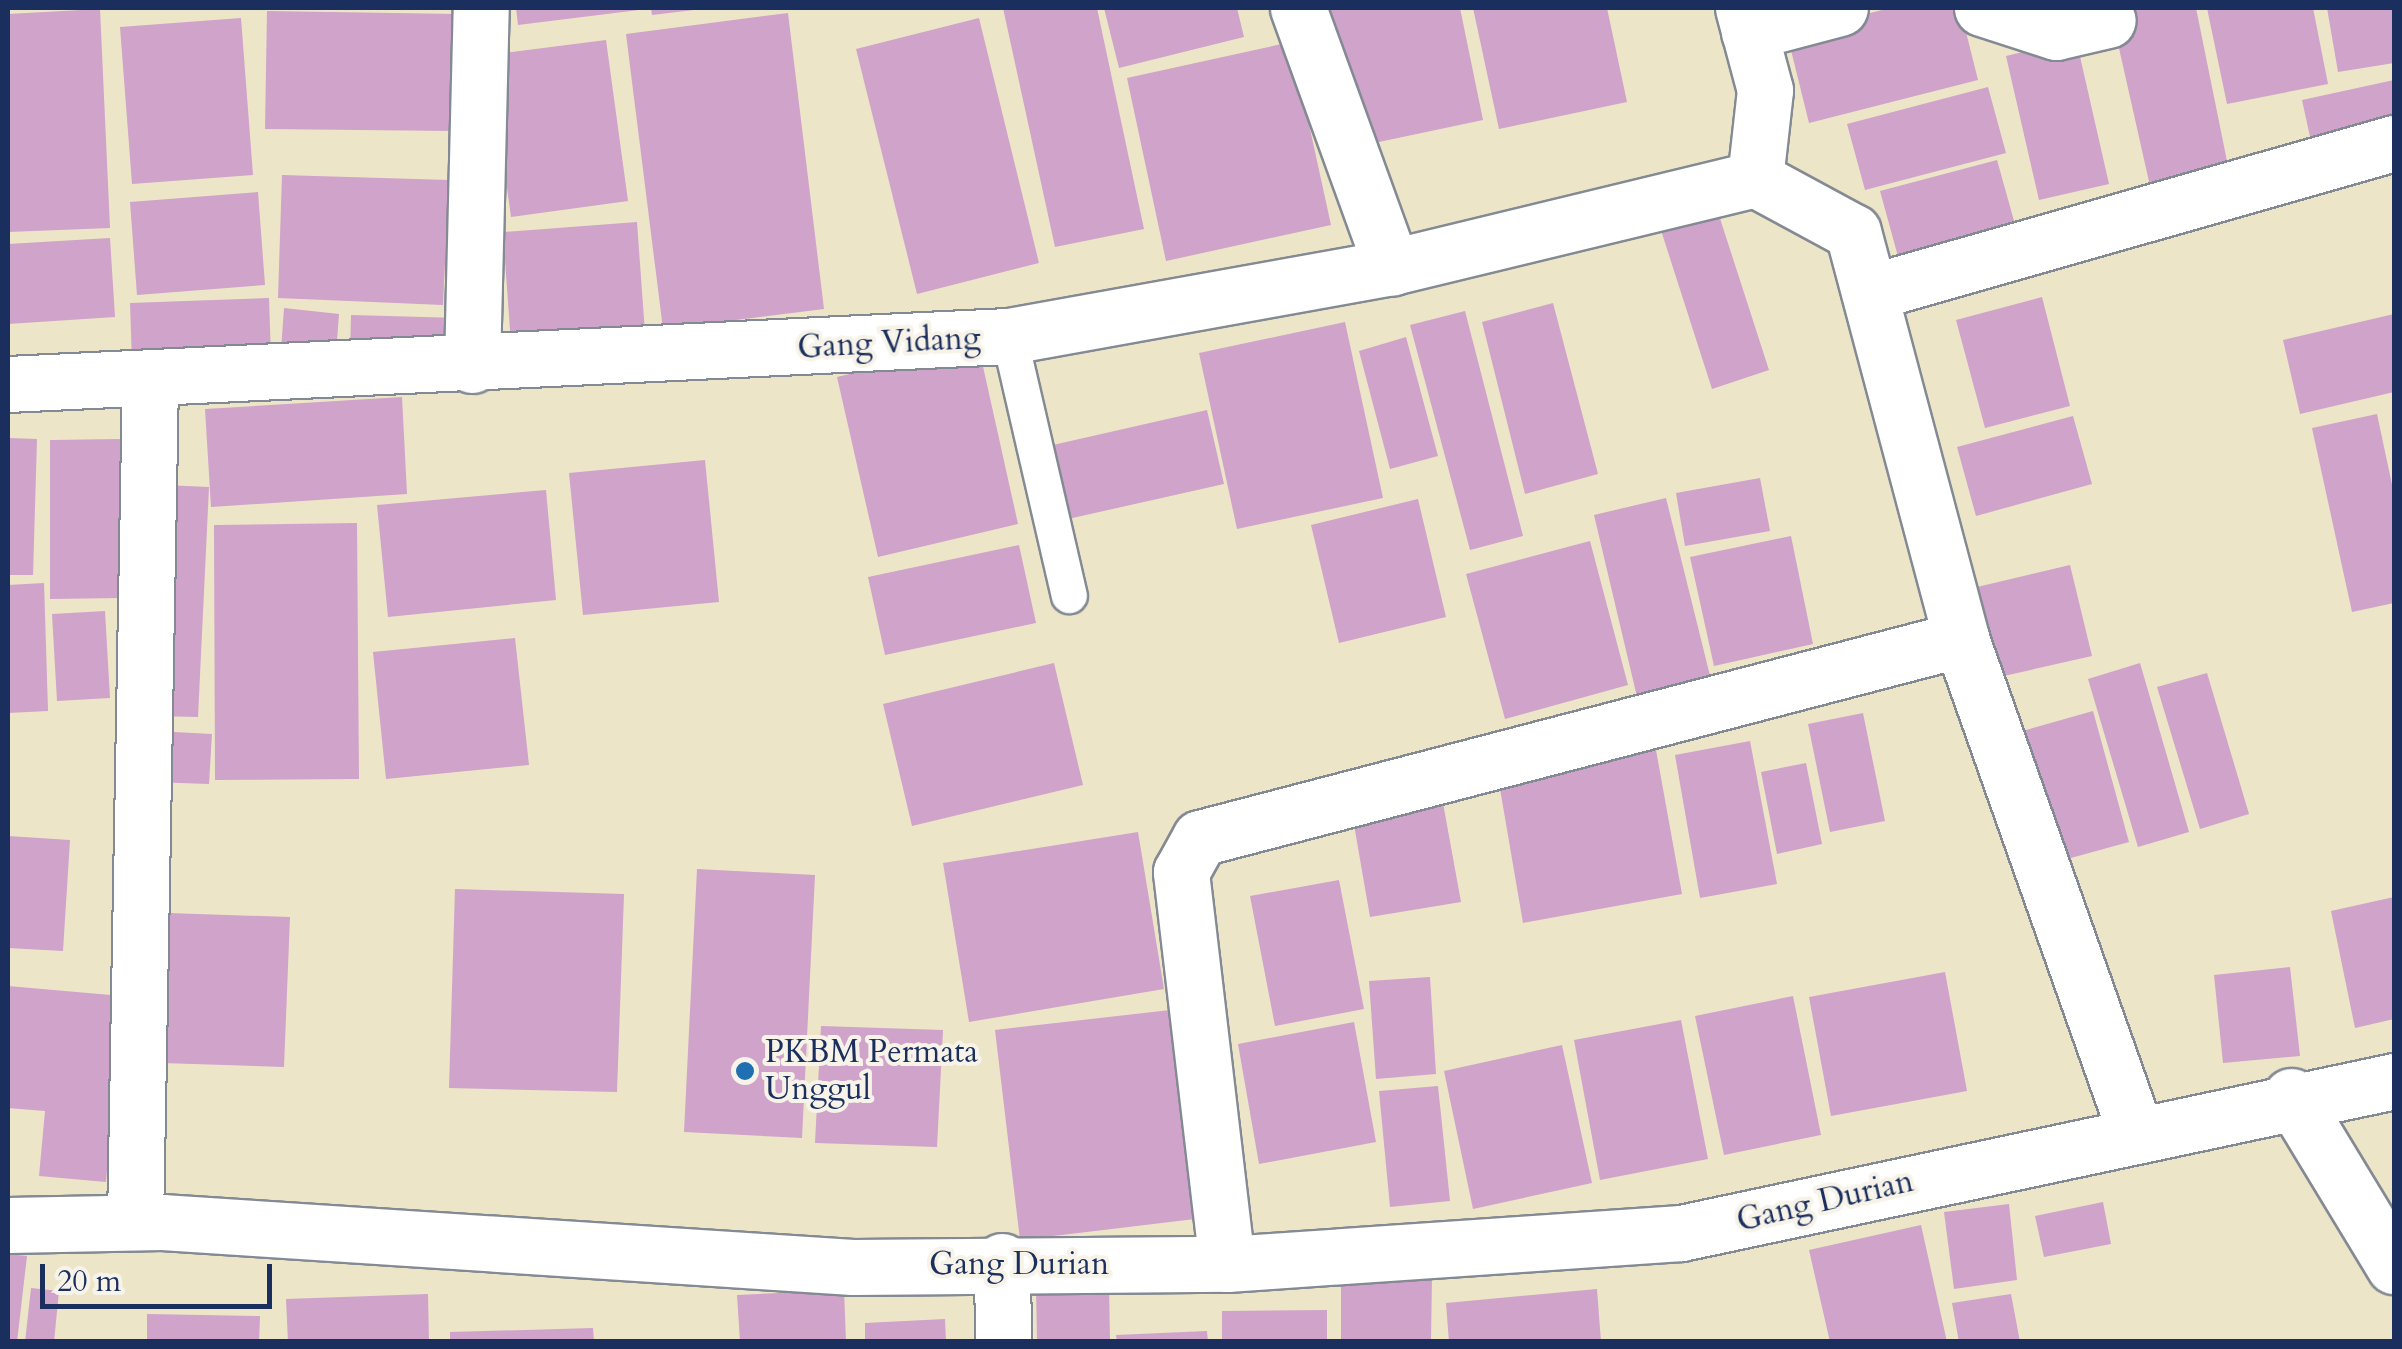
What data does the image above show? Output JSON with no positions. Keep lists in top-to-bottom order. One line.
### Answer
{"streets":{"street":["Gang Vidang","Gang Durian"]},"places":["PKBM Permata Unggul"],"scale_bar":"20 m"}
